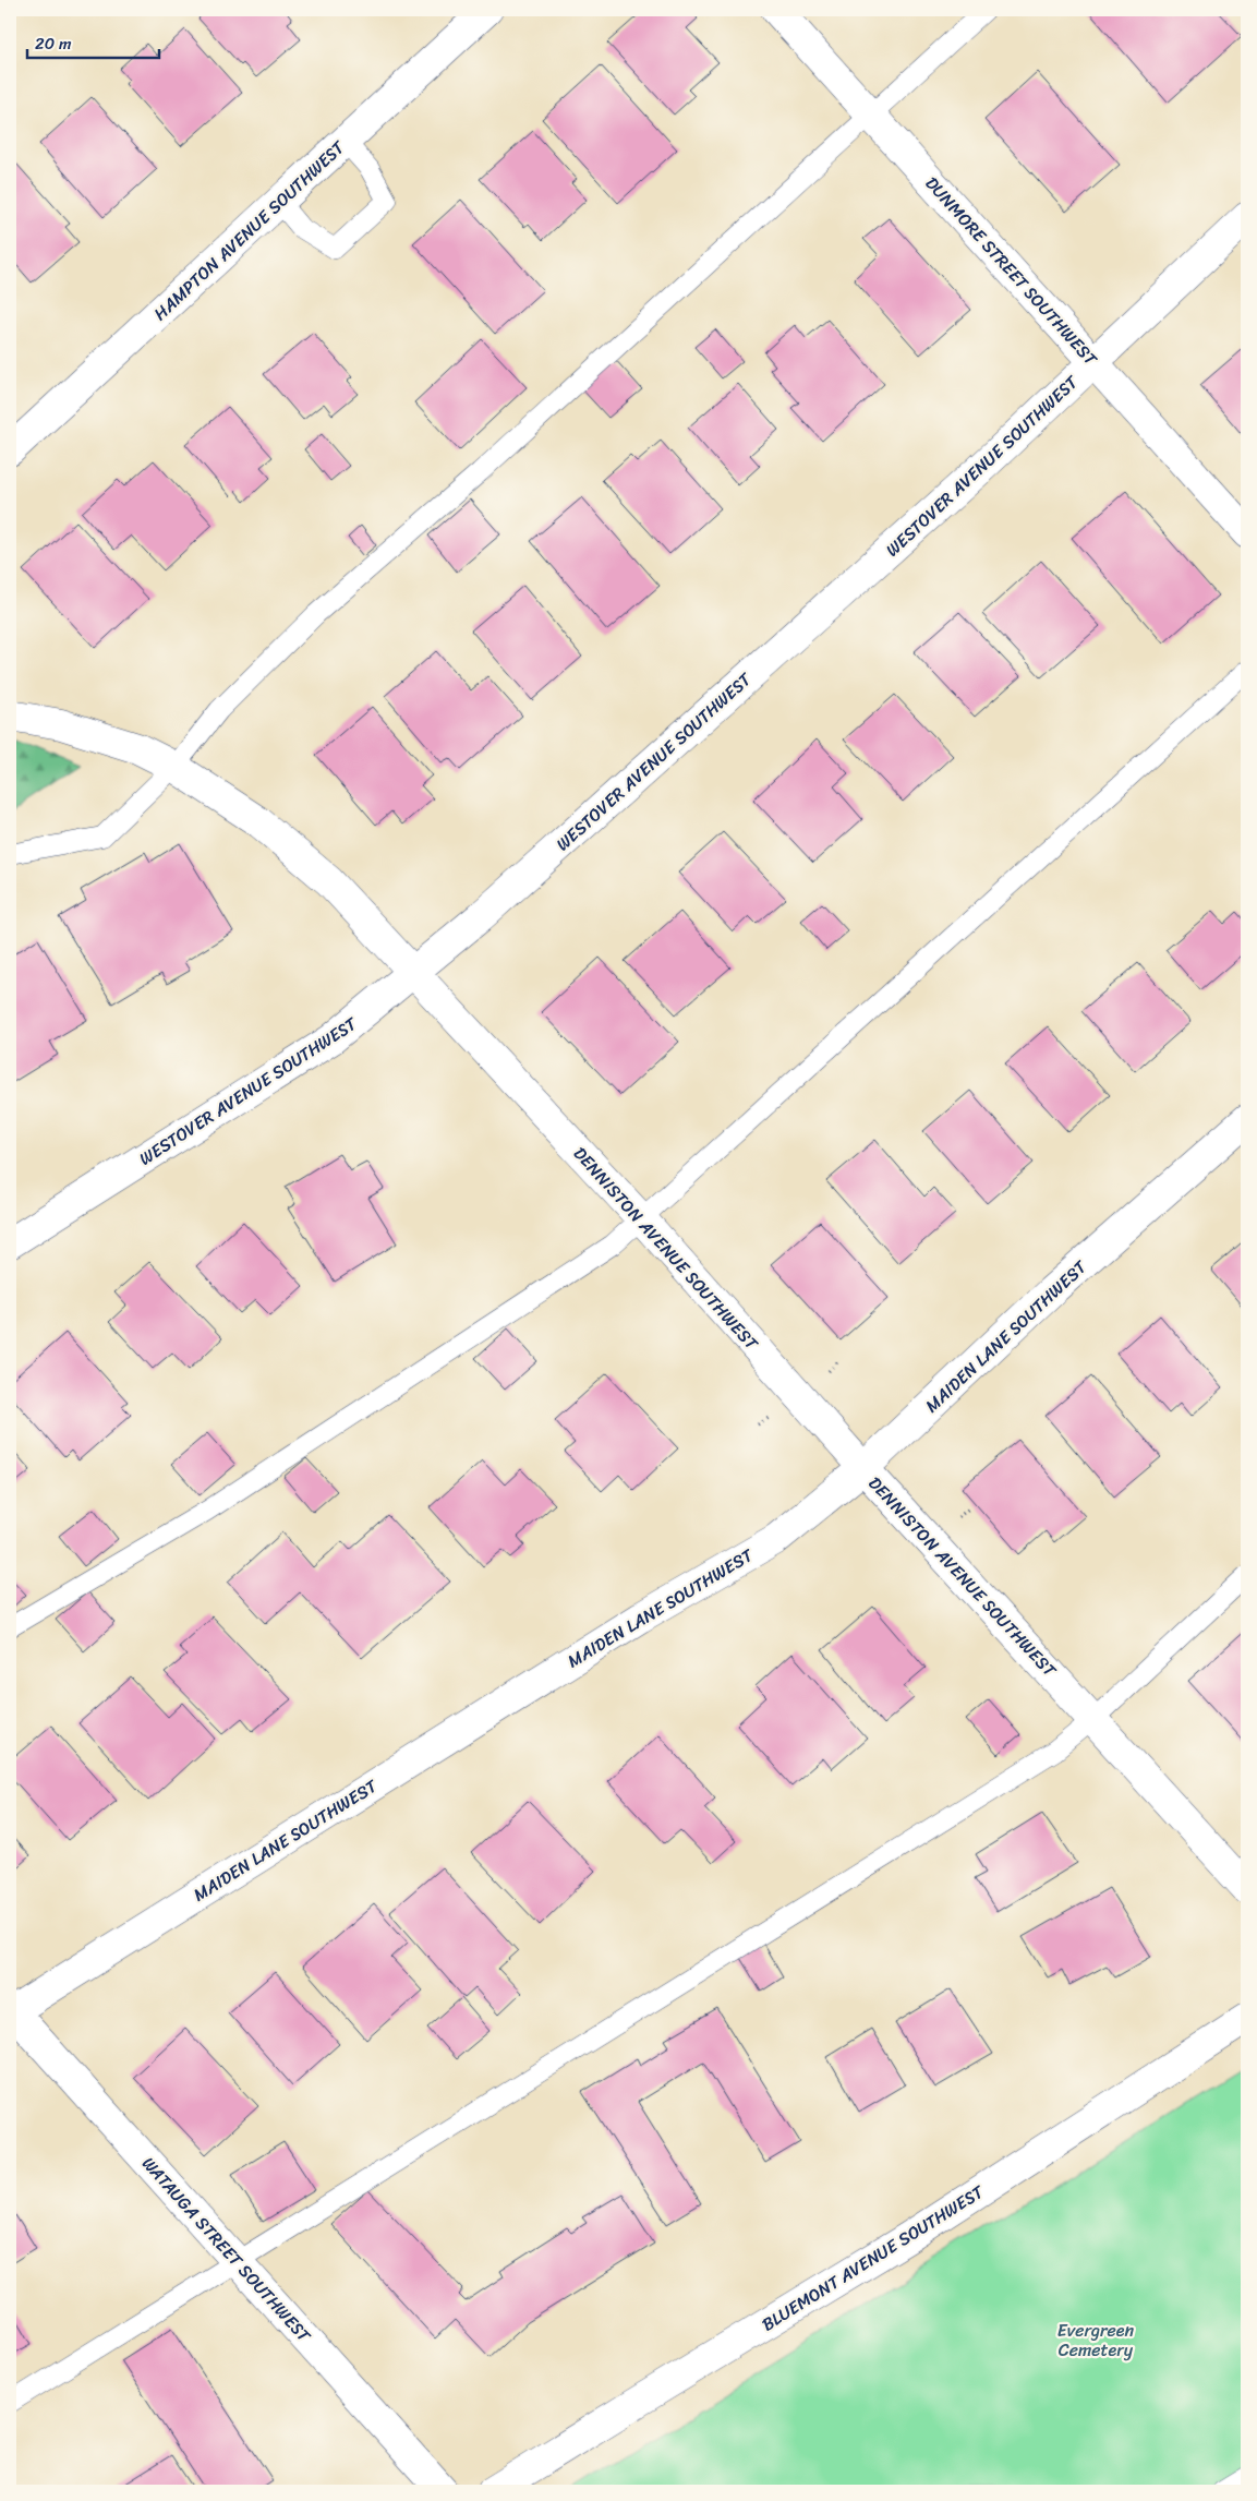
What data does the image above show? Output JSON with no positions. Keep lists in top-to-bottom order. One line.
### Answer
{"streets":{"street":["HAMPTON AVENUE SOUTHWEST","DUNMORE STREET SOUTHWEST","WESTOVER AVENUE SOUTHWEST","DENNISTON AVENUE SOUTHWEST","MAIDEN LANE SOUTHWEST","WATAUGA STREET SOUTHWEST","BLUEMONT AVENUE SOUTHWEST"]},"crossings":[["DUNMORE STREET SOUTHWEST","WESTOVER AVENUE SOUTHWEST"],["WESTOVER AVENUE SOUTHWEST","DENNISTON AVENUE SOUTHWEST"],["DENNISTON AVENUE SOUTHWEST","MAIDEN LANE SOUTHWEST"],["MAIDEN LANE SOUTHWEST","WATAUGA STREET SOUTHWEST"]],"parks":["Evergreen Cemetery"],"scale_bar":"20 m"}
